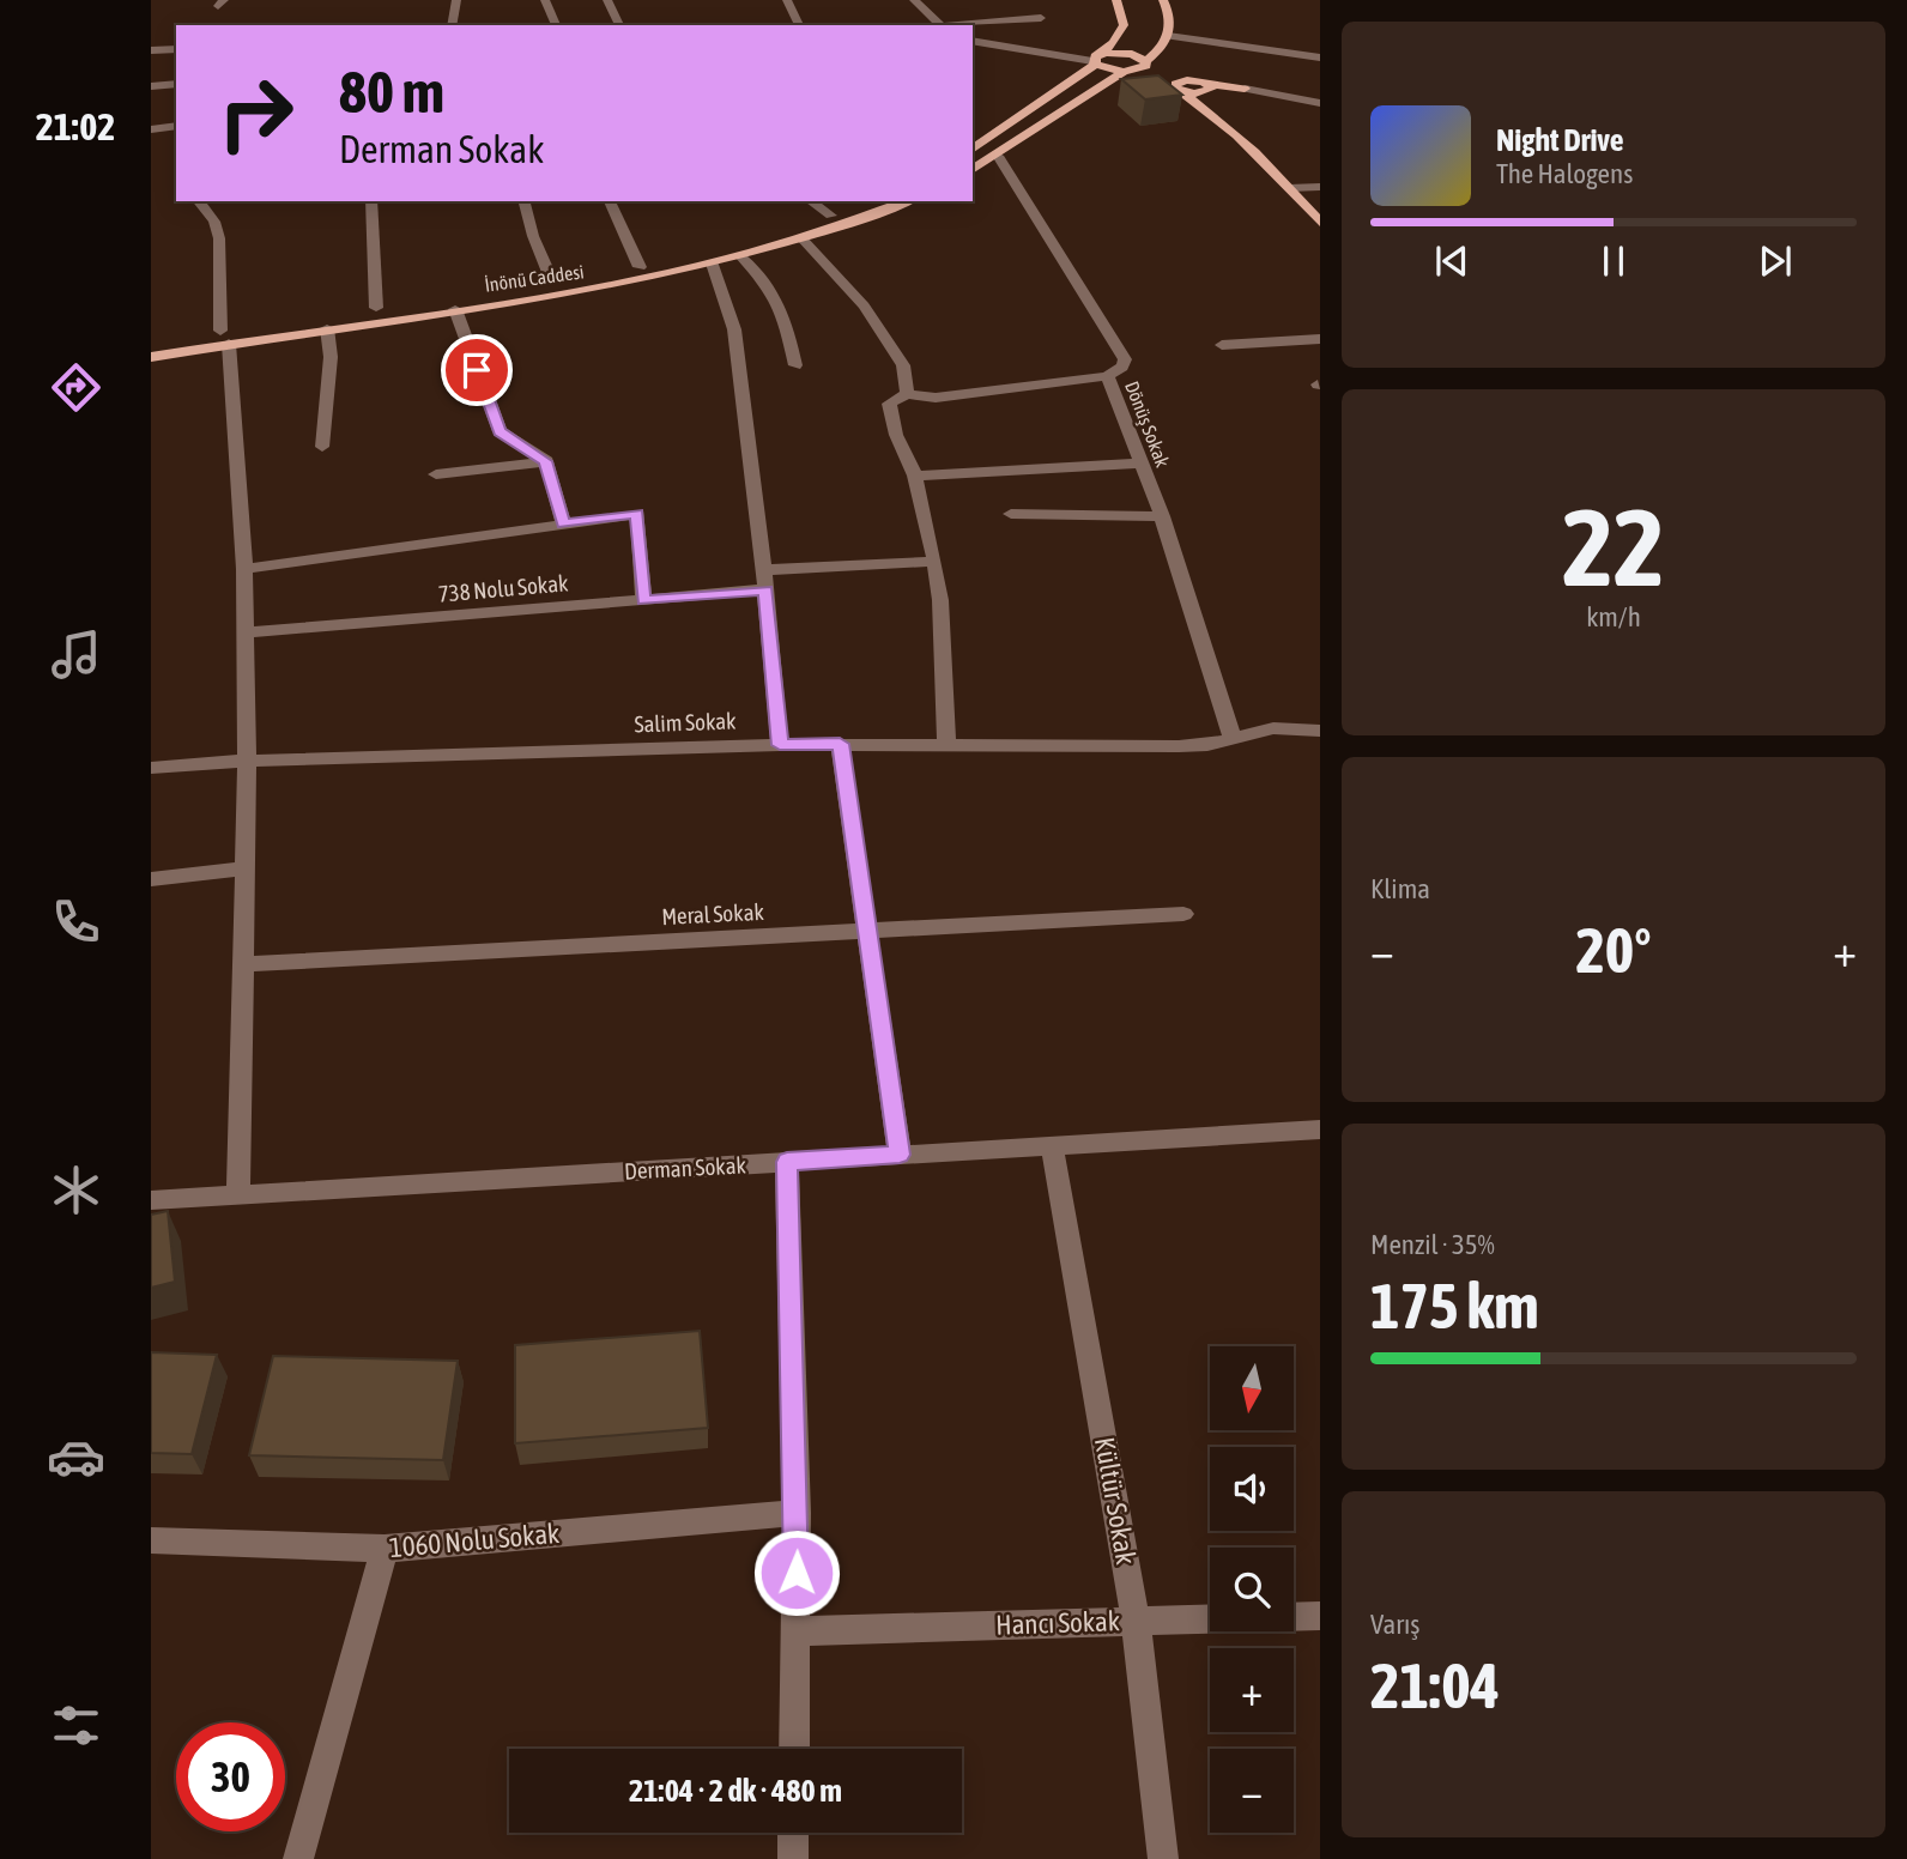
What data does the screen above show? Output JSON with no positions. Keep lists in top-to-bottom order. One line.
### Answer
{"streets":{"main road":["İnönü Caddesi"],"street":["Dönüş Sokak","738 Nolu Sokak","Salim Sokak","Meral Sokak","Derman Sokak","Kültür Sokak","1060 Nolu Sokak","Hancı Sokak"]},"crossings":[["Dönüş Sokak","Salim Sokak"],["Derman Sokak","Kültür Sokak"],["Kültür Sokak","Hancı Sokak"]],"north":"bottom","page":{"tabs":"21:02","turn":["80 m","Derman Sokak"],"song":["Night Drive","The Halogens"],"tile":[["22","km/h"],"Klima",["Menzil · 35%","175 km"],["Varış","21:04"]],"heat":["−","20°","+"],"map_buttons":["+","−"],"limit":"30","trip":"21:04 · 2 dk · 480 m"}}
